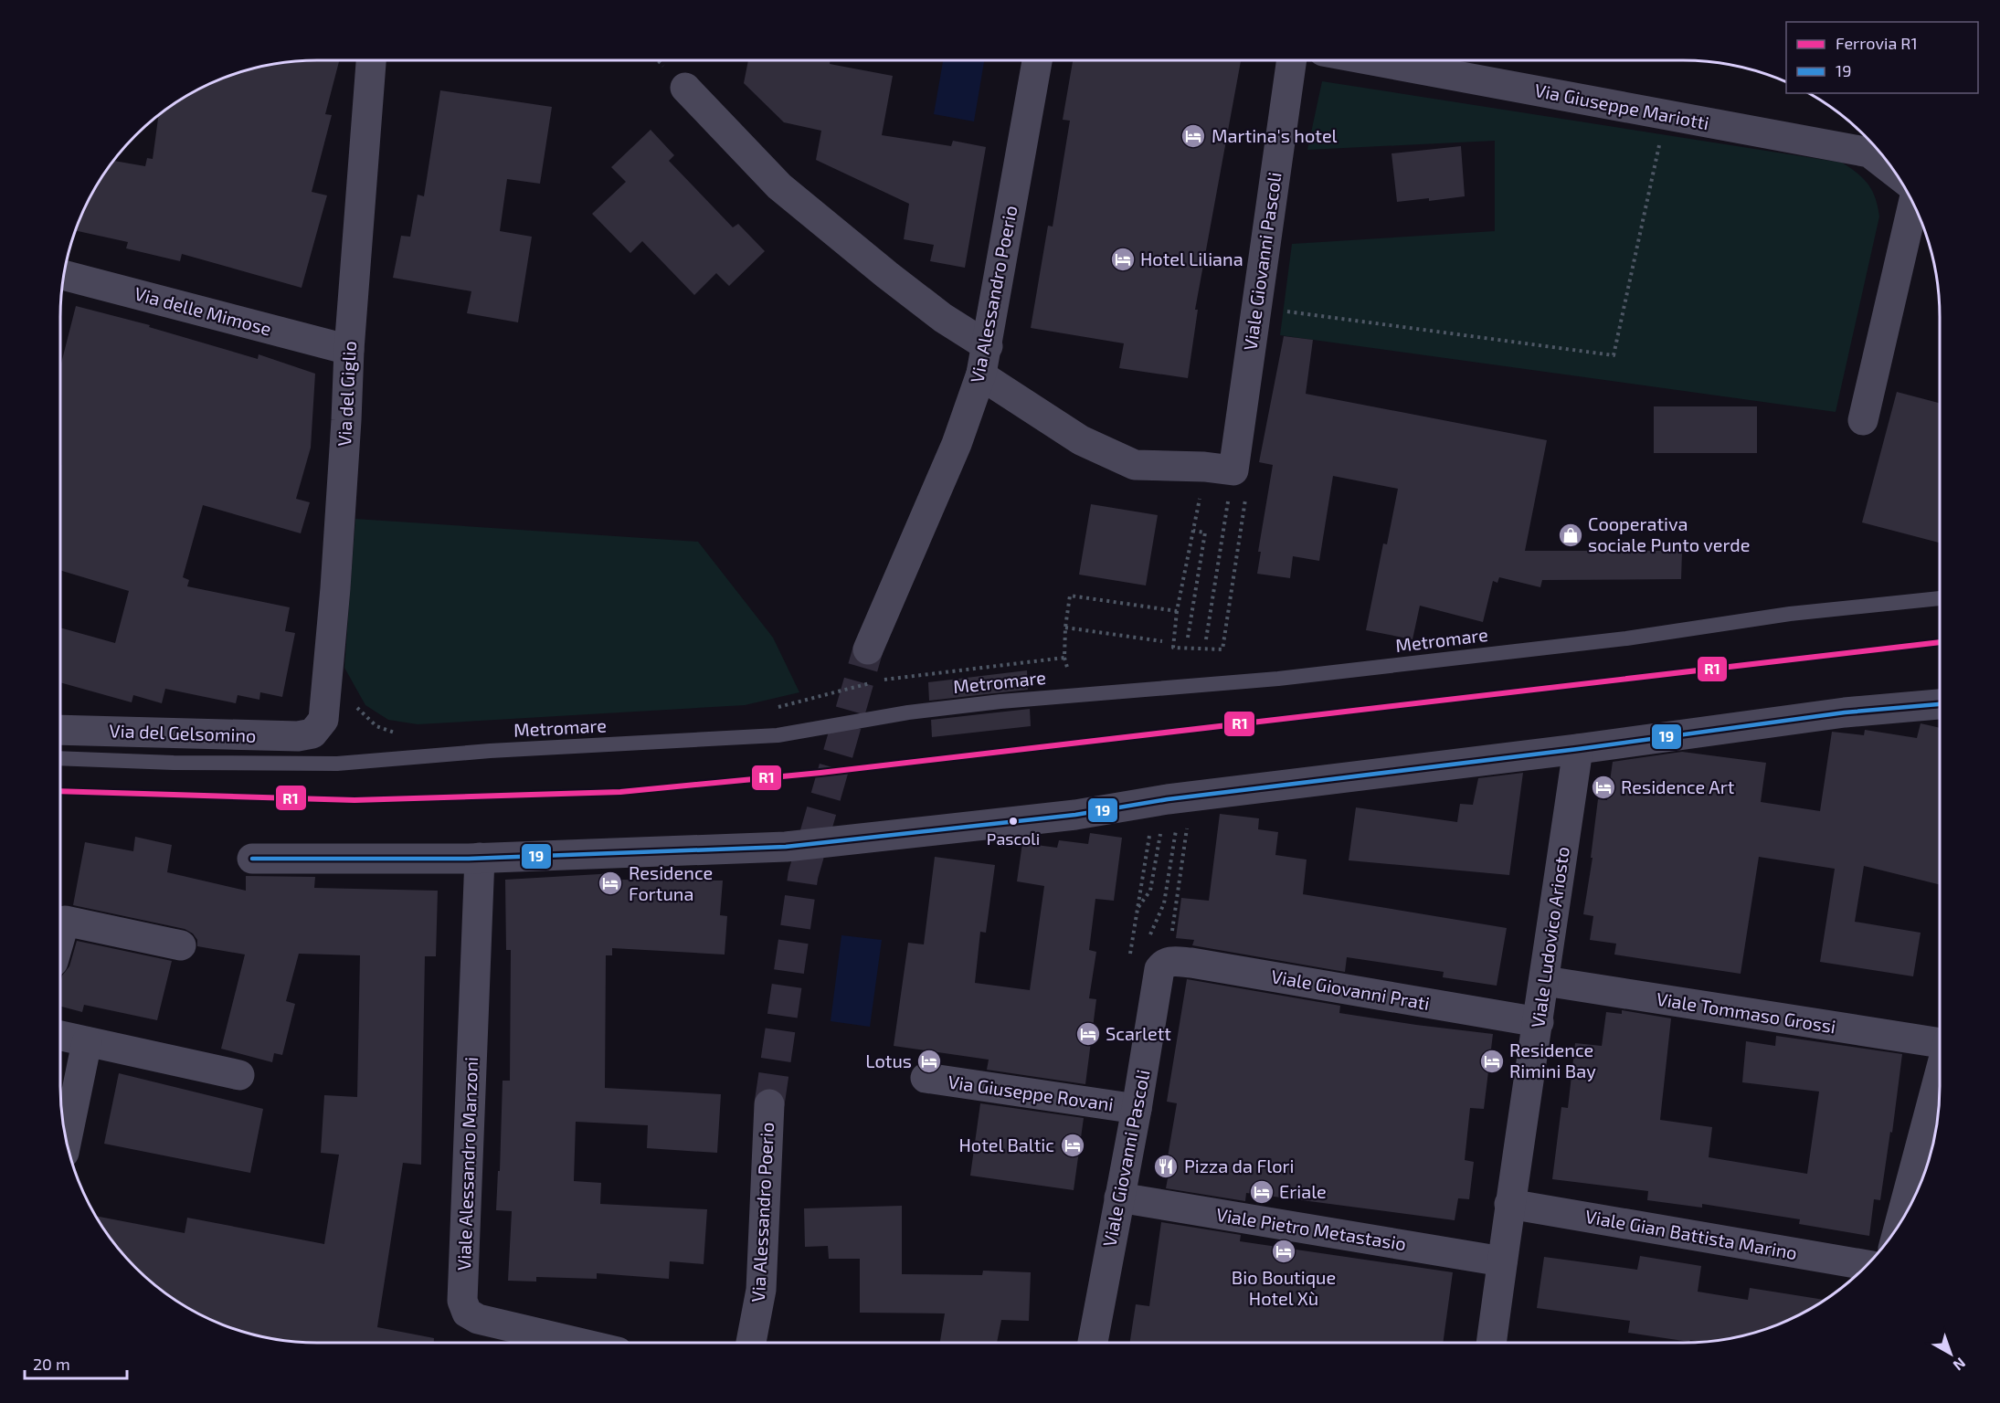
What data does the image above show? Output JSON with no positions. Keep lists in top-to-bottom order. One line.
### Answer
{"streets":{"street":["Via Giuseppe Mariotti","Viale Giovanni Pascoli","Via Alessandro Poerio","Via delle Mimose","Via del Giglio","Via del Gelsomino","Viale Ludovico Ariosto","Viale Giovanni Prati","Viale Tommaso Grossi","Via Giuseppe Rovani","Viale Alessandro Manzoni","Viale Pietro Metastasio","Viale Gian Battista Marino"],"lane":["Metromare"]},"crossings":[["Viale Giovanni Pascoli","Viale Giovanni Prati"],["Viale Giovanni Pascoli","Via Giuseppe Rovani"],["Viale Giovanni Pascoli","Viale Pietro Metastasio"],["Via delle Mimose","Via del Giglio"],["Via del Giglio","Via del Gelsomino"],["Viale Ludovico Ariosto","Viale Giovanni Prati"],["Viale Ludovico Ariosto","Viale Tommaso Grossi"],["Viale Ludovico Ariosto","Viale Pietro Metastasio"],["Viale Ludovico Ariosto","Viale Gian Battista Marino"]],"places":{"hotel":["Martina's hotel","Hotel Liliana","Residence Art","Residence Fortuna","Scarlett","Lotus","Residence Rimini Bay","Hotel Baltic","Eriale","Bio Boutique Hotel Xù"],"shop":["Cooperativa sociale Punto verde"],"other":["Pascoli"],"restaurant":["Pizza da Flori"]},"lines":["rail line R1","transit line 19"],"legend":["Ferrovia R1","19"],"scale_bar":"20 m","north":"bottom right"}
